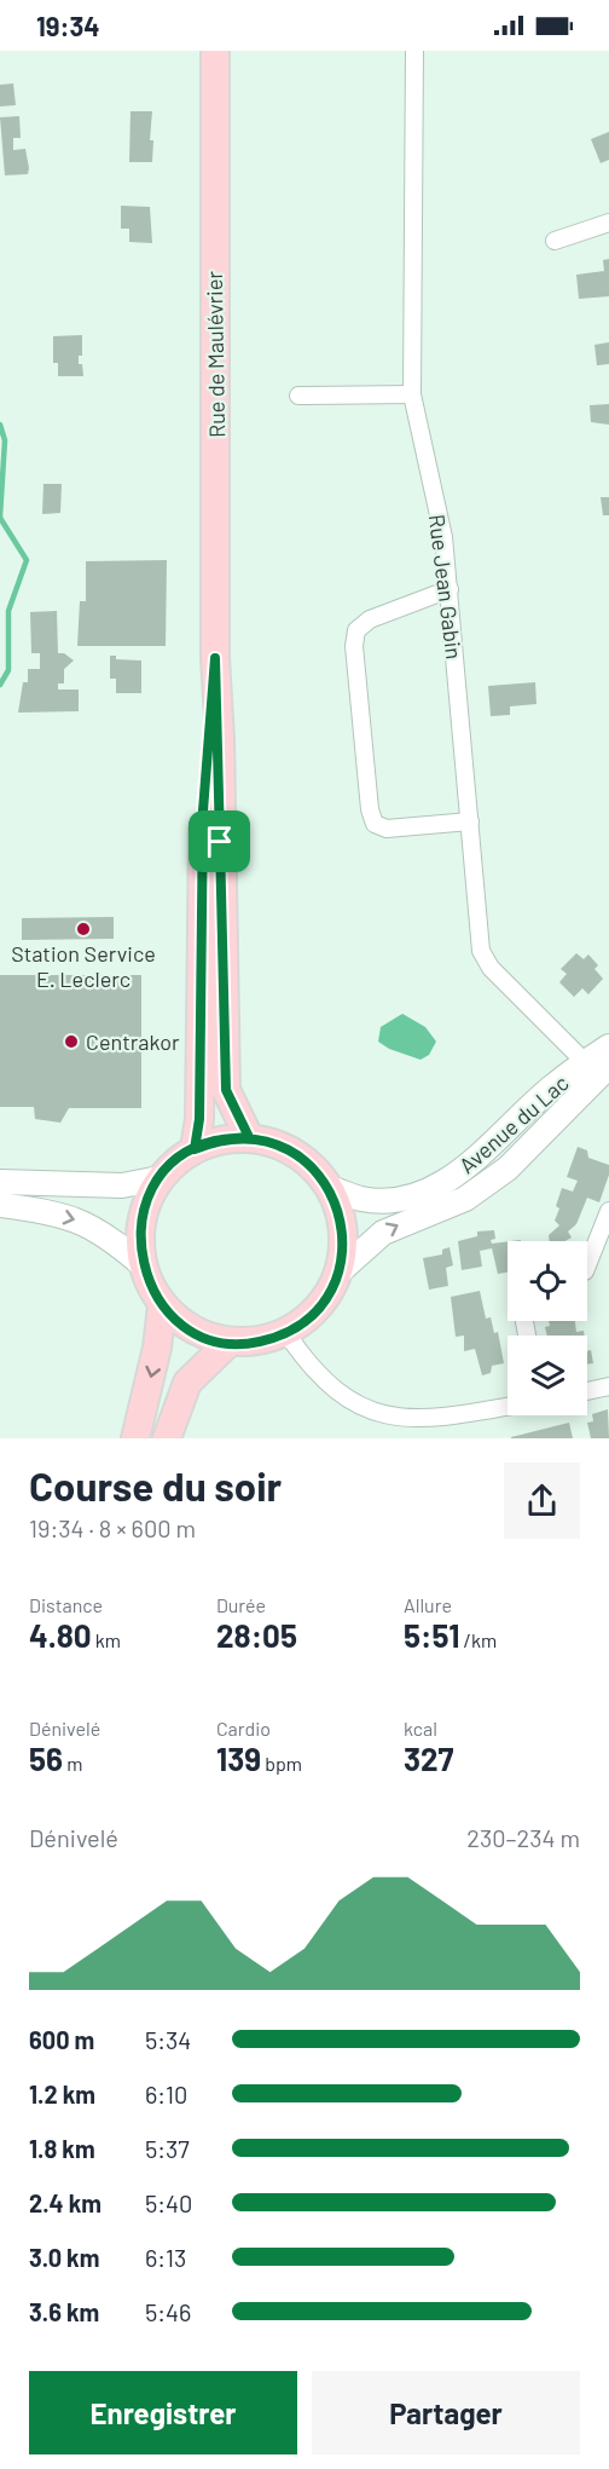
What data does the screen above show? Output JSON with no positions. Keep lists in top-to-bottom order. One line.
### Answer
{"streets":{"main road":["Rue de Maulévrier"],"street":["Rue Jean Gabin","Avenue du Lac"]},"crossings":[["Rue de Maulévrier","Avenue du Lac"],["Rue Jean Gabin","Avenue du Lac"]],"places":["Station Service E. Leclerc","Centrakor"],"page":{"status":"19:34","heading":["Course du soir","19:34 · 8 × 600 m"],"stats":[["Distance","4.80 km"],["Durée","28:05"],["Allure","5:51 /km"],["Dénivelé","56 m"],["Cardio","139 bpm"],["kcal","327"]],"chart":["Dénivelé","230–234 m"],"list":[{"name":"600 m","note":"5:34"},{"name":"1.2 km","note":"6:10"},{"name":"1.8 km","note":"5:37"},{"name":"2.4 km","note":"5:40"},{"name":"3.0 km","note":"6:13"},{"name":"3.6 km","note":"5:46"}],"buttons":["Enregistrer","Partager"]}}
